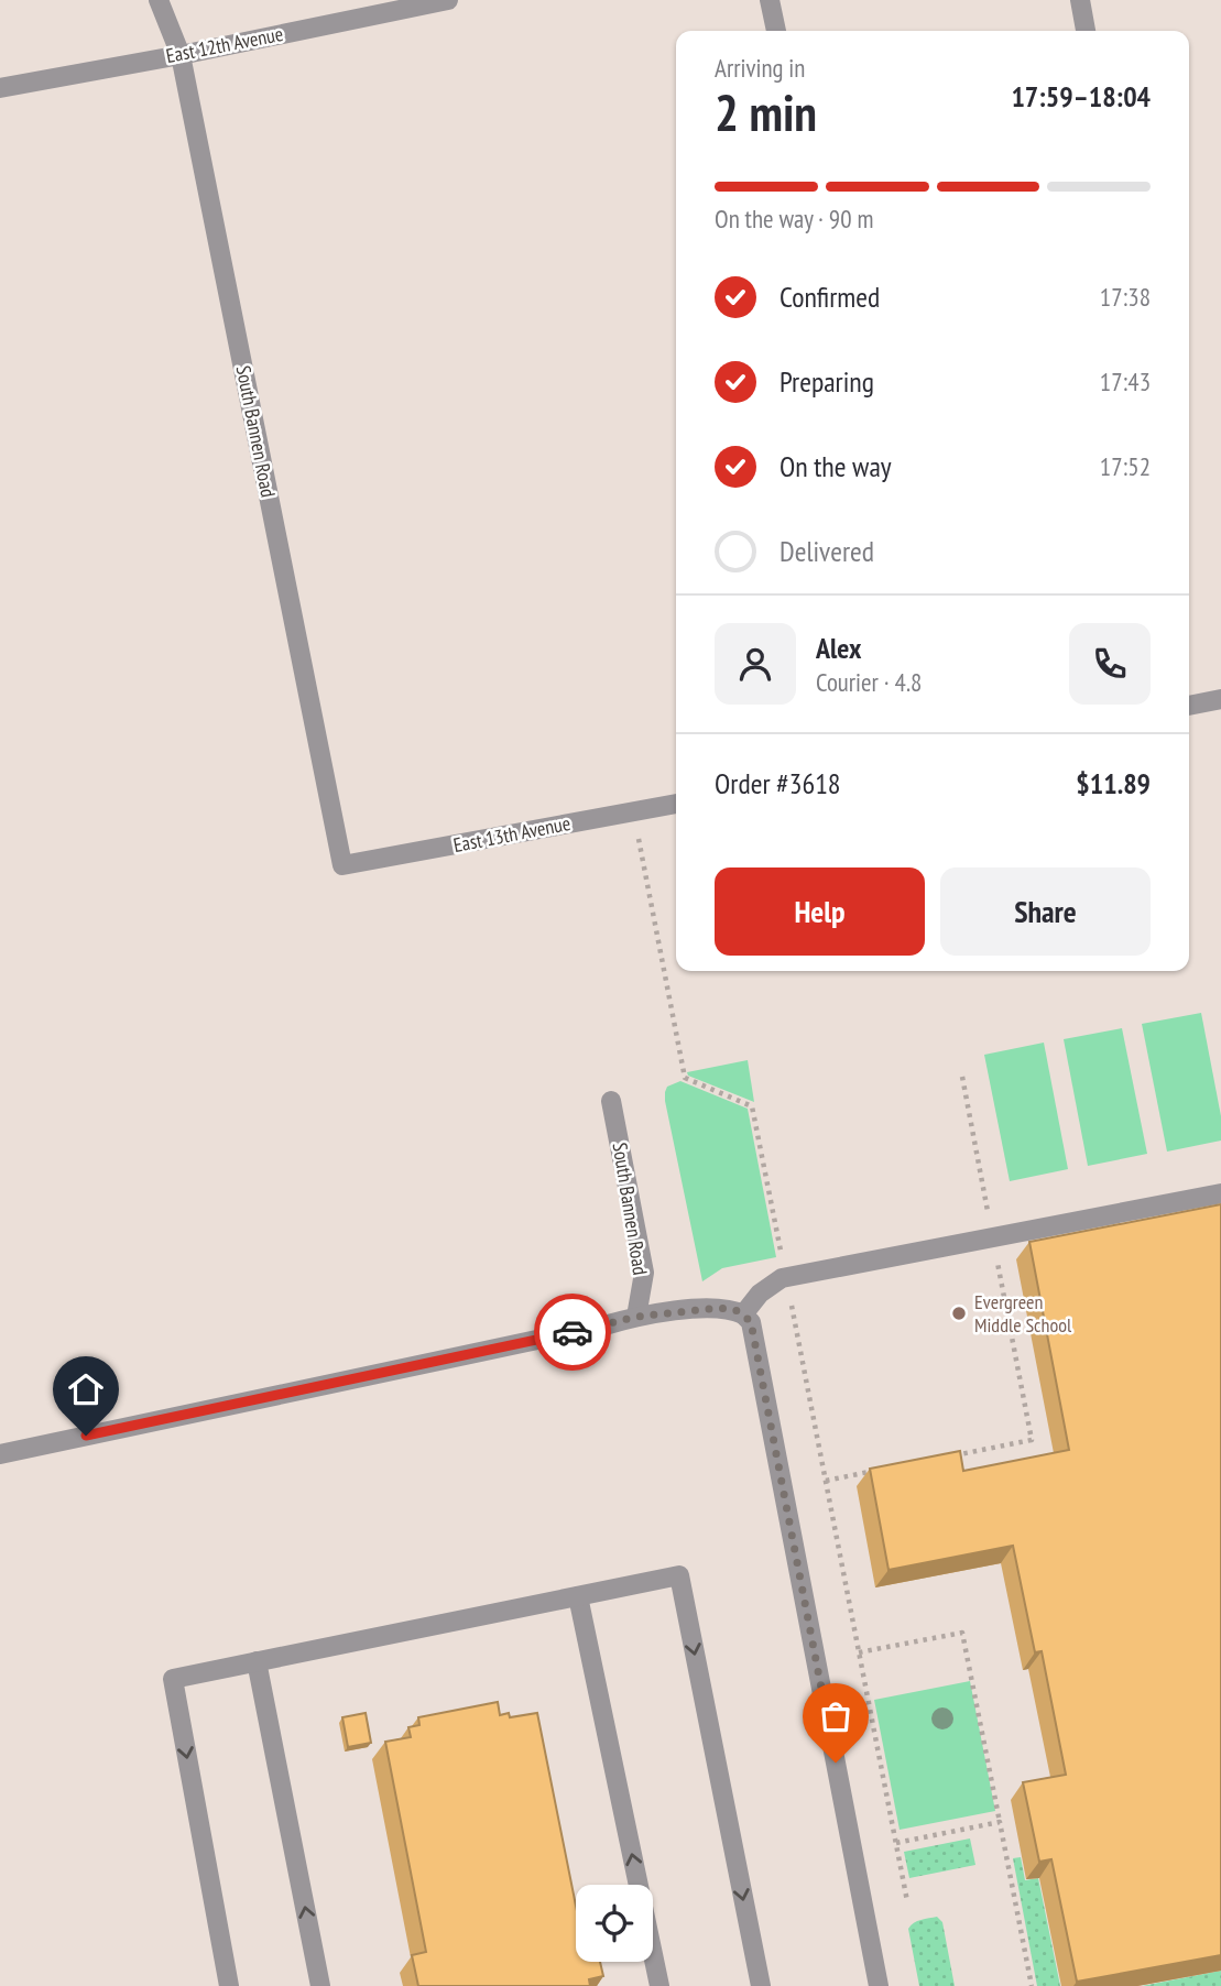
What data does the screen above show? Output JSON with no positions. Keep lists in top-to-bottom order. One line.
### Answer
{"streets":{"street":["East 12th Avenue","South Bannen Road","East 13th Avenue"]},"crossings":[["East 12th Avenue","South Bannen Road"],["South Bannen Road","East 13th Avenue"]],"places":["Evergreen Middle School"],"page":{"heading":["2 min","Arriving in","17:59–18:04"],"panel":["Alex","Courier · 4.8","Order #3618","$11.89"],"bar":"On the way · 90 m","list":[["Confirmed","17:38"],["Preparing","17:43"],["On the way","17:52"],"Delivered"],"buttons":["Help","Share"]}}
